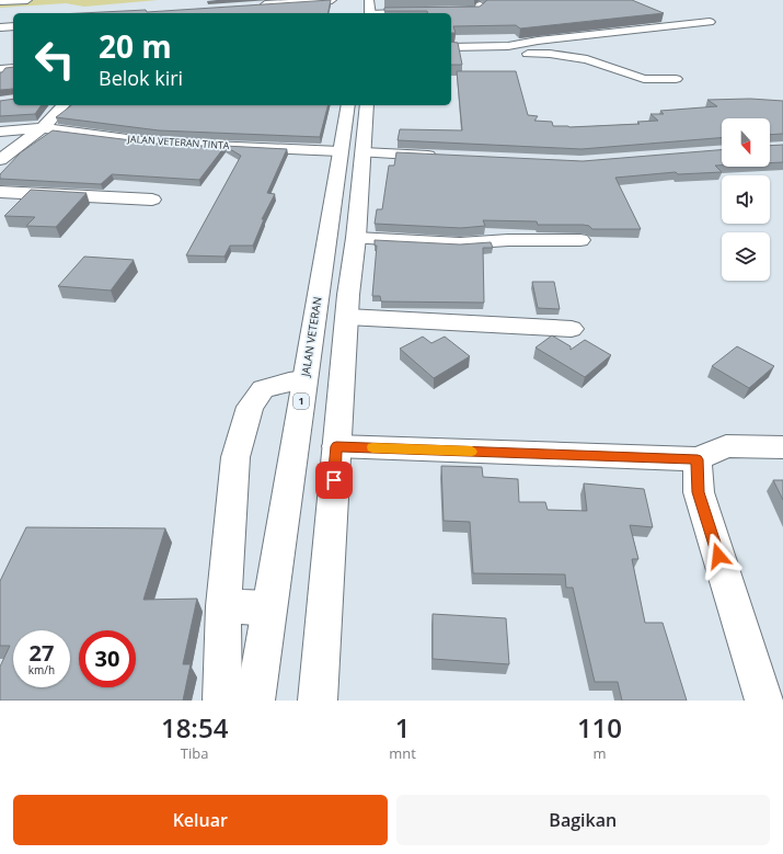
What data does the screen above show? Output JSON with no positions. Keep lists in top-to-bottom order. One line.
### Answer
{"streets":{"main road":["JALAN VETERAN TINTA","JALAN VETERAN","1"]},"crossings":[["JALAN VETERAN TINTA","JALAN VETERAN"]],"north":"bottom","page":{"turn":["20 m","Belok kiri"],"speed":"27 km/h","limit":"30","eta":["18:54","Tiba","1","mnt","110","m"],"buttons":["Keluar","Bagikan"]}}
